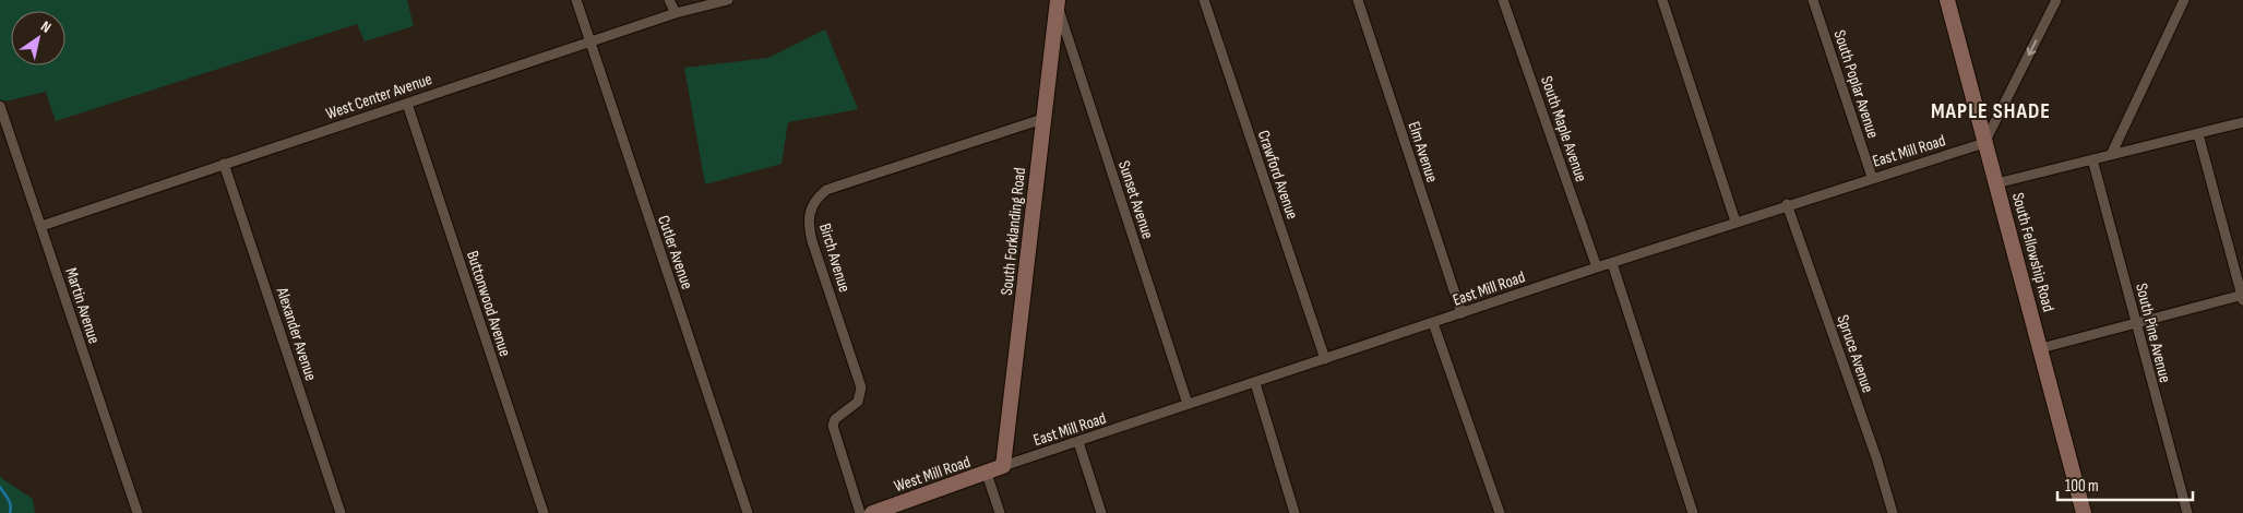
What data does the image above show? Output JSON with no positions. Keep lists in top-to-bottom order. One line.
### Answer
{"streets":{"street":["South Poplar Avenue","West Center Avenue","South Maple Avenue","East Mill Road","Elm Avenue","Crawford Avenue","Sunset Avenue","South Forklanding Road","Cutler Avenue","South Fellowship Road","Birch Avenue","Buttonwood Avenue","Martin Avenue","South Pine Avenue","Alexander Avenue","Spruce Avenue","West Mill Road"]},"crossings":[["South Poplar Avenue","East Mill Road"],["West Center Avenue","Cutler Avenue"],["West Center Avenue","Buttonwood Avenue"],["West Center Avenue","Martin Avenue"],["West Center Avenue","Alexander Avenue"],["South Maple Avenue","East Mill Road"],["East Mill Road","Elm Avenue"],["East Mill Road","Crawford Avenue"],["East Mill Road","Sunset Avenue"],["East Mill Road","South Forklanding Road"],["East Mill Road","South Fellowship Road"],["East Mill Road","Spruce Avenue"],["East Mill Road","West Mill Road"],["Sunset Avenue","South Forklanding Road"],["South Forklanding Road","Birch Avenue"],["South Forklanding Road","West Mill Road"]],"districts":["MAPLE SHADE"],"scale_bar":"100 m","north":"top right"}
